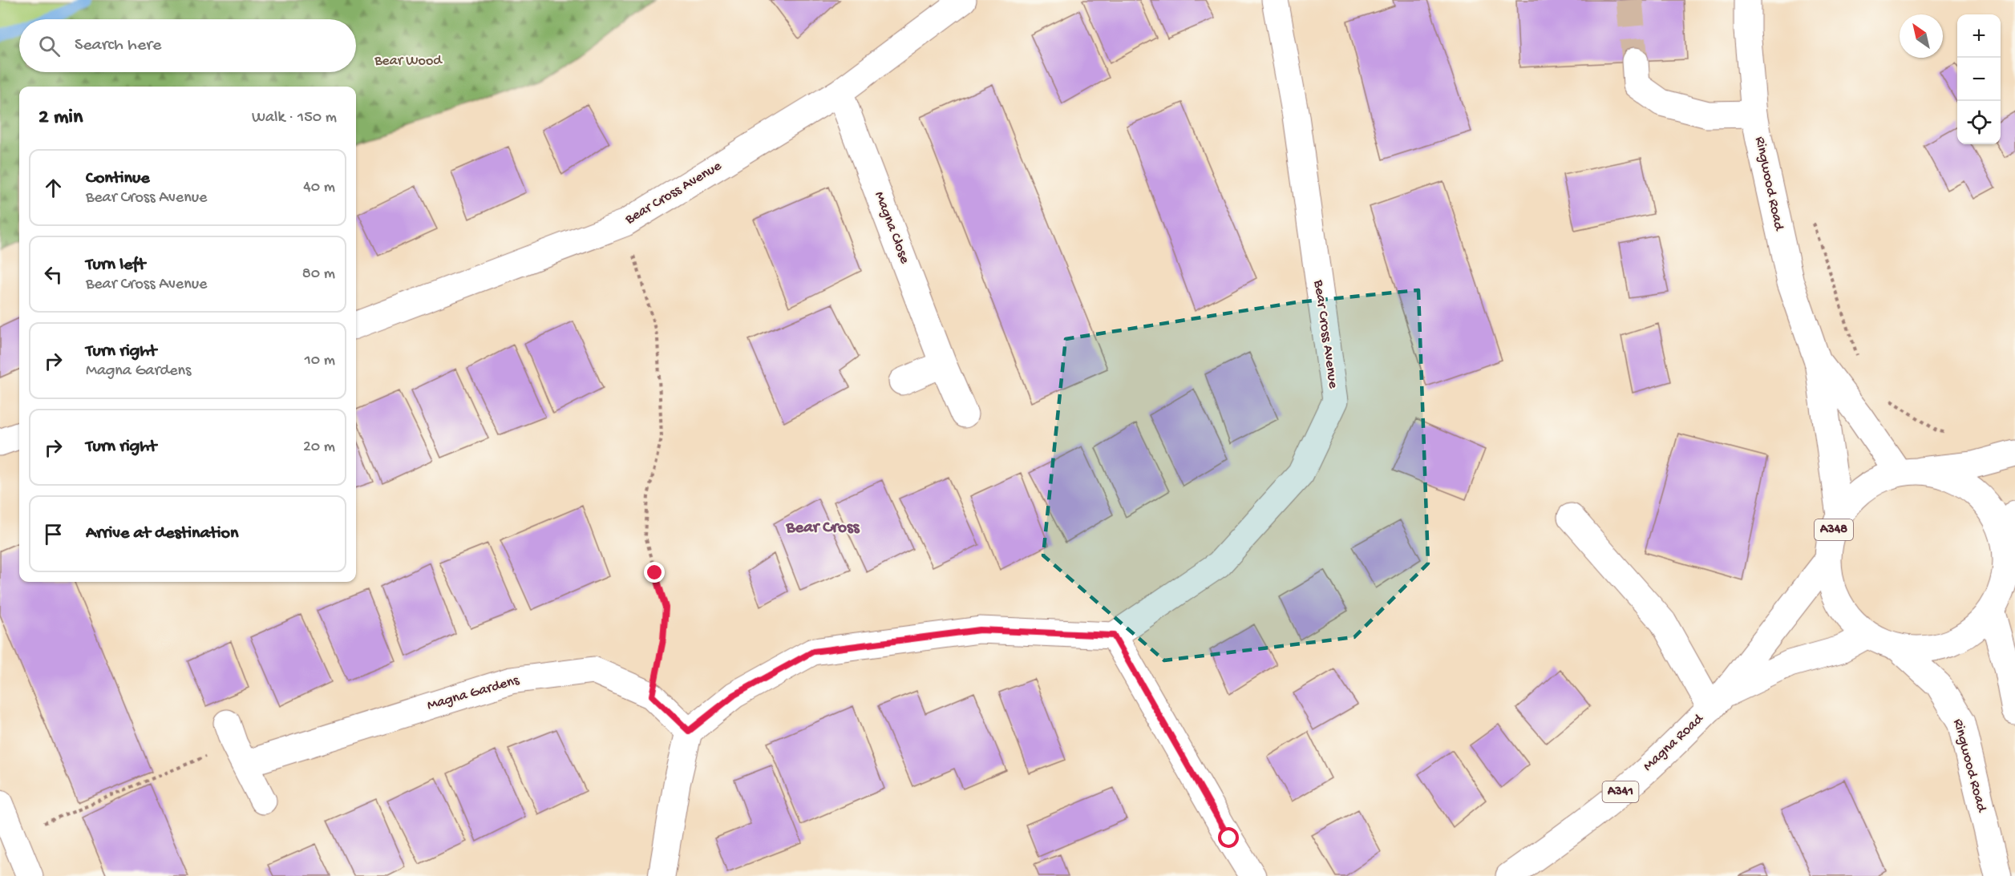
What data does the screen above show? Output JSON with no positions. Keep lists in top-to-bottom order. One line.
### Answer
{"streets":{"main road":["Ringwood Road","Bear Cross Avenue","Magna Close","A348","Magna Gardens","Magna Road","A341"]},"crossings":[["Ringwood Road","A348"],["Bear Cross Avenue","Magna Close"],["A348","Magna Road"]],"districts":["Bear Cross"],"parks":["Bear Wood"],"north":"top left","page":{"map_buttons":["+","−"],"search":"Search here","heading":["2 min","Walk · 150 m"],"list":[["Continue","Bear Cross Avenue","40 m"],["Turn left","Bear Cross Avenue","80 m"],["Turn right","Magna Gardens","10 m"],["Turn right","20 m"],"Arrive at destination"]}}
